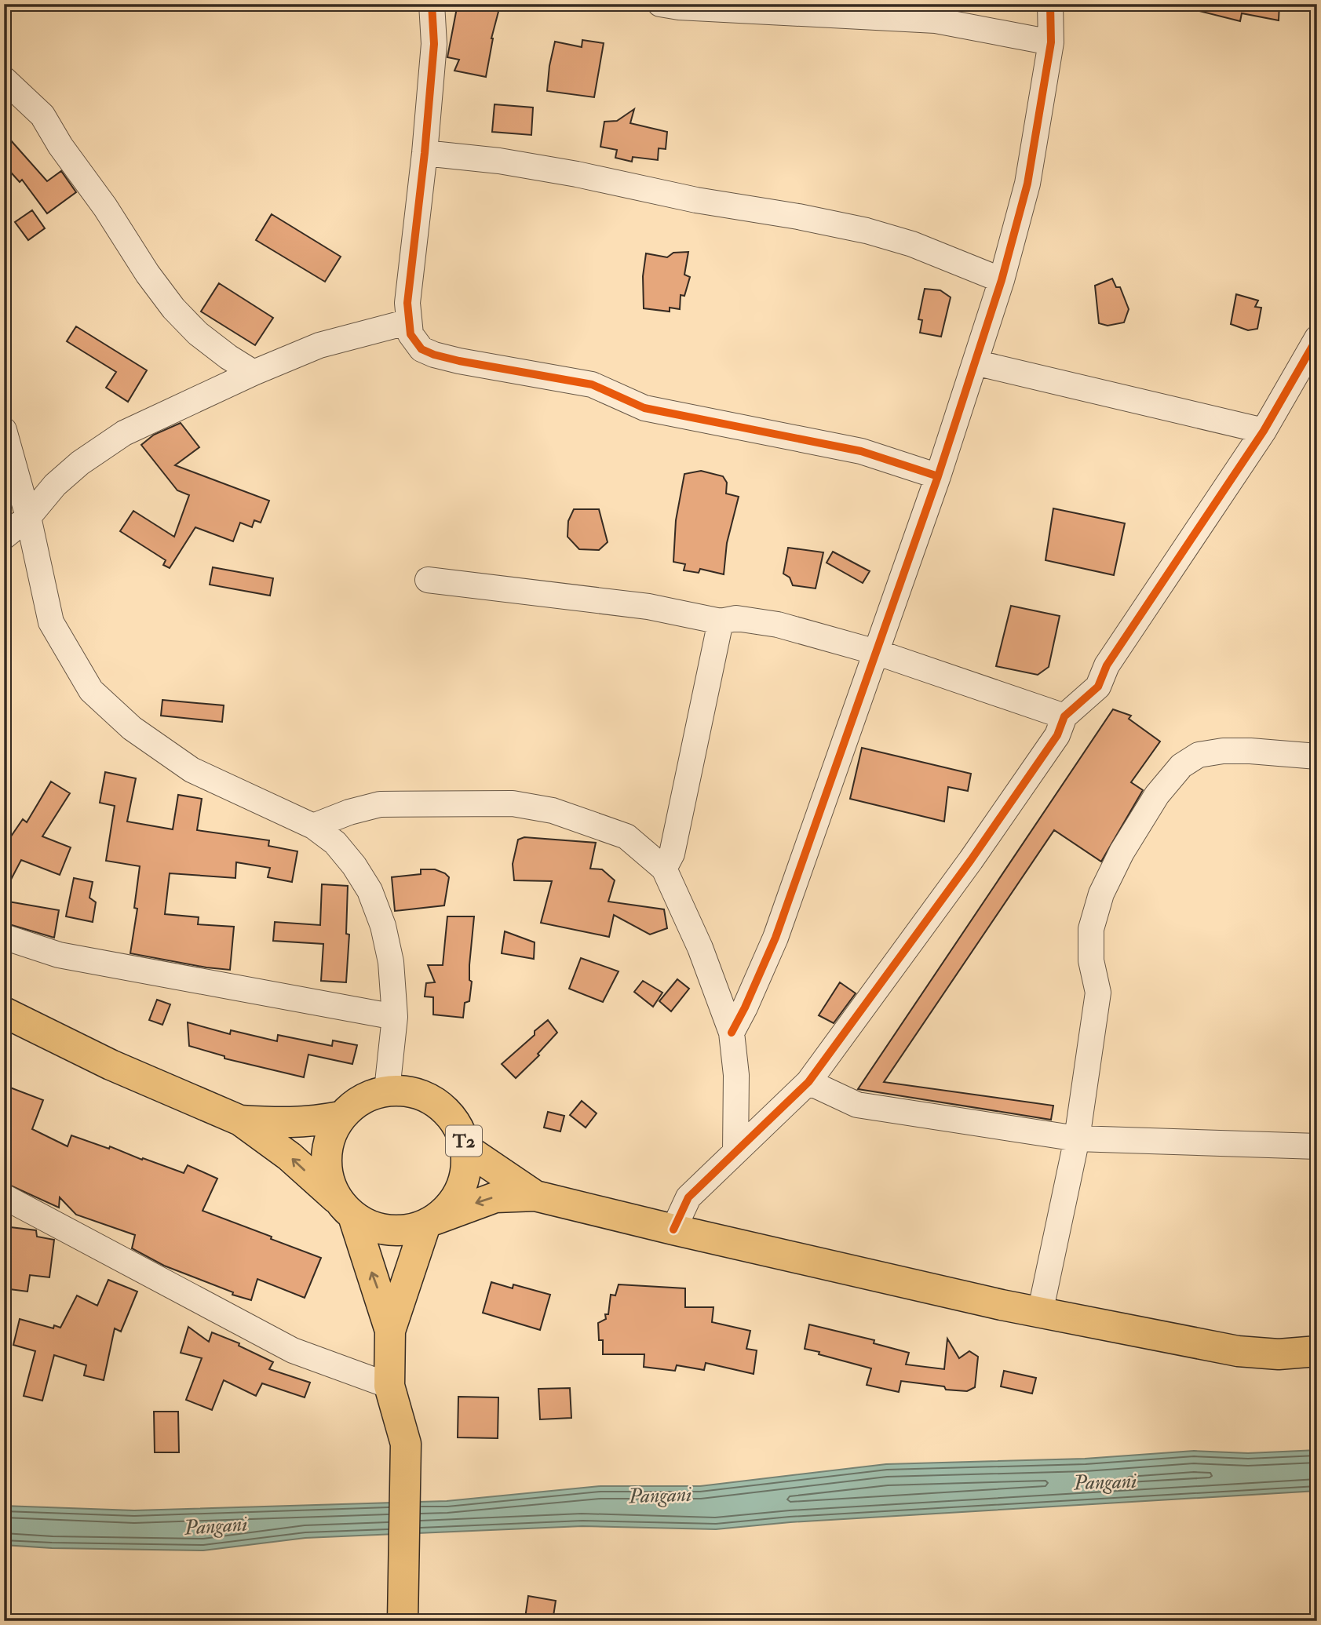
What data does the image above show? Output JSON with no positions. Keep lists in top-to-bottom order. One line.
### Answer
{"streets":{"main road":["T2"]},"water":["Pangani"]}
